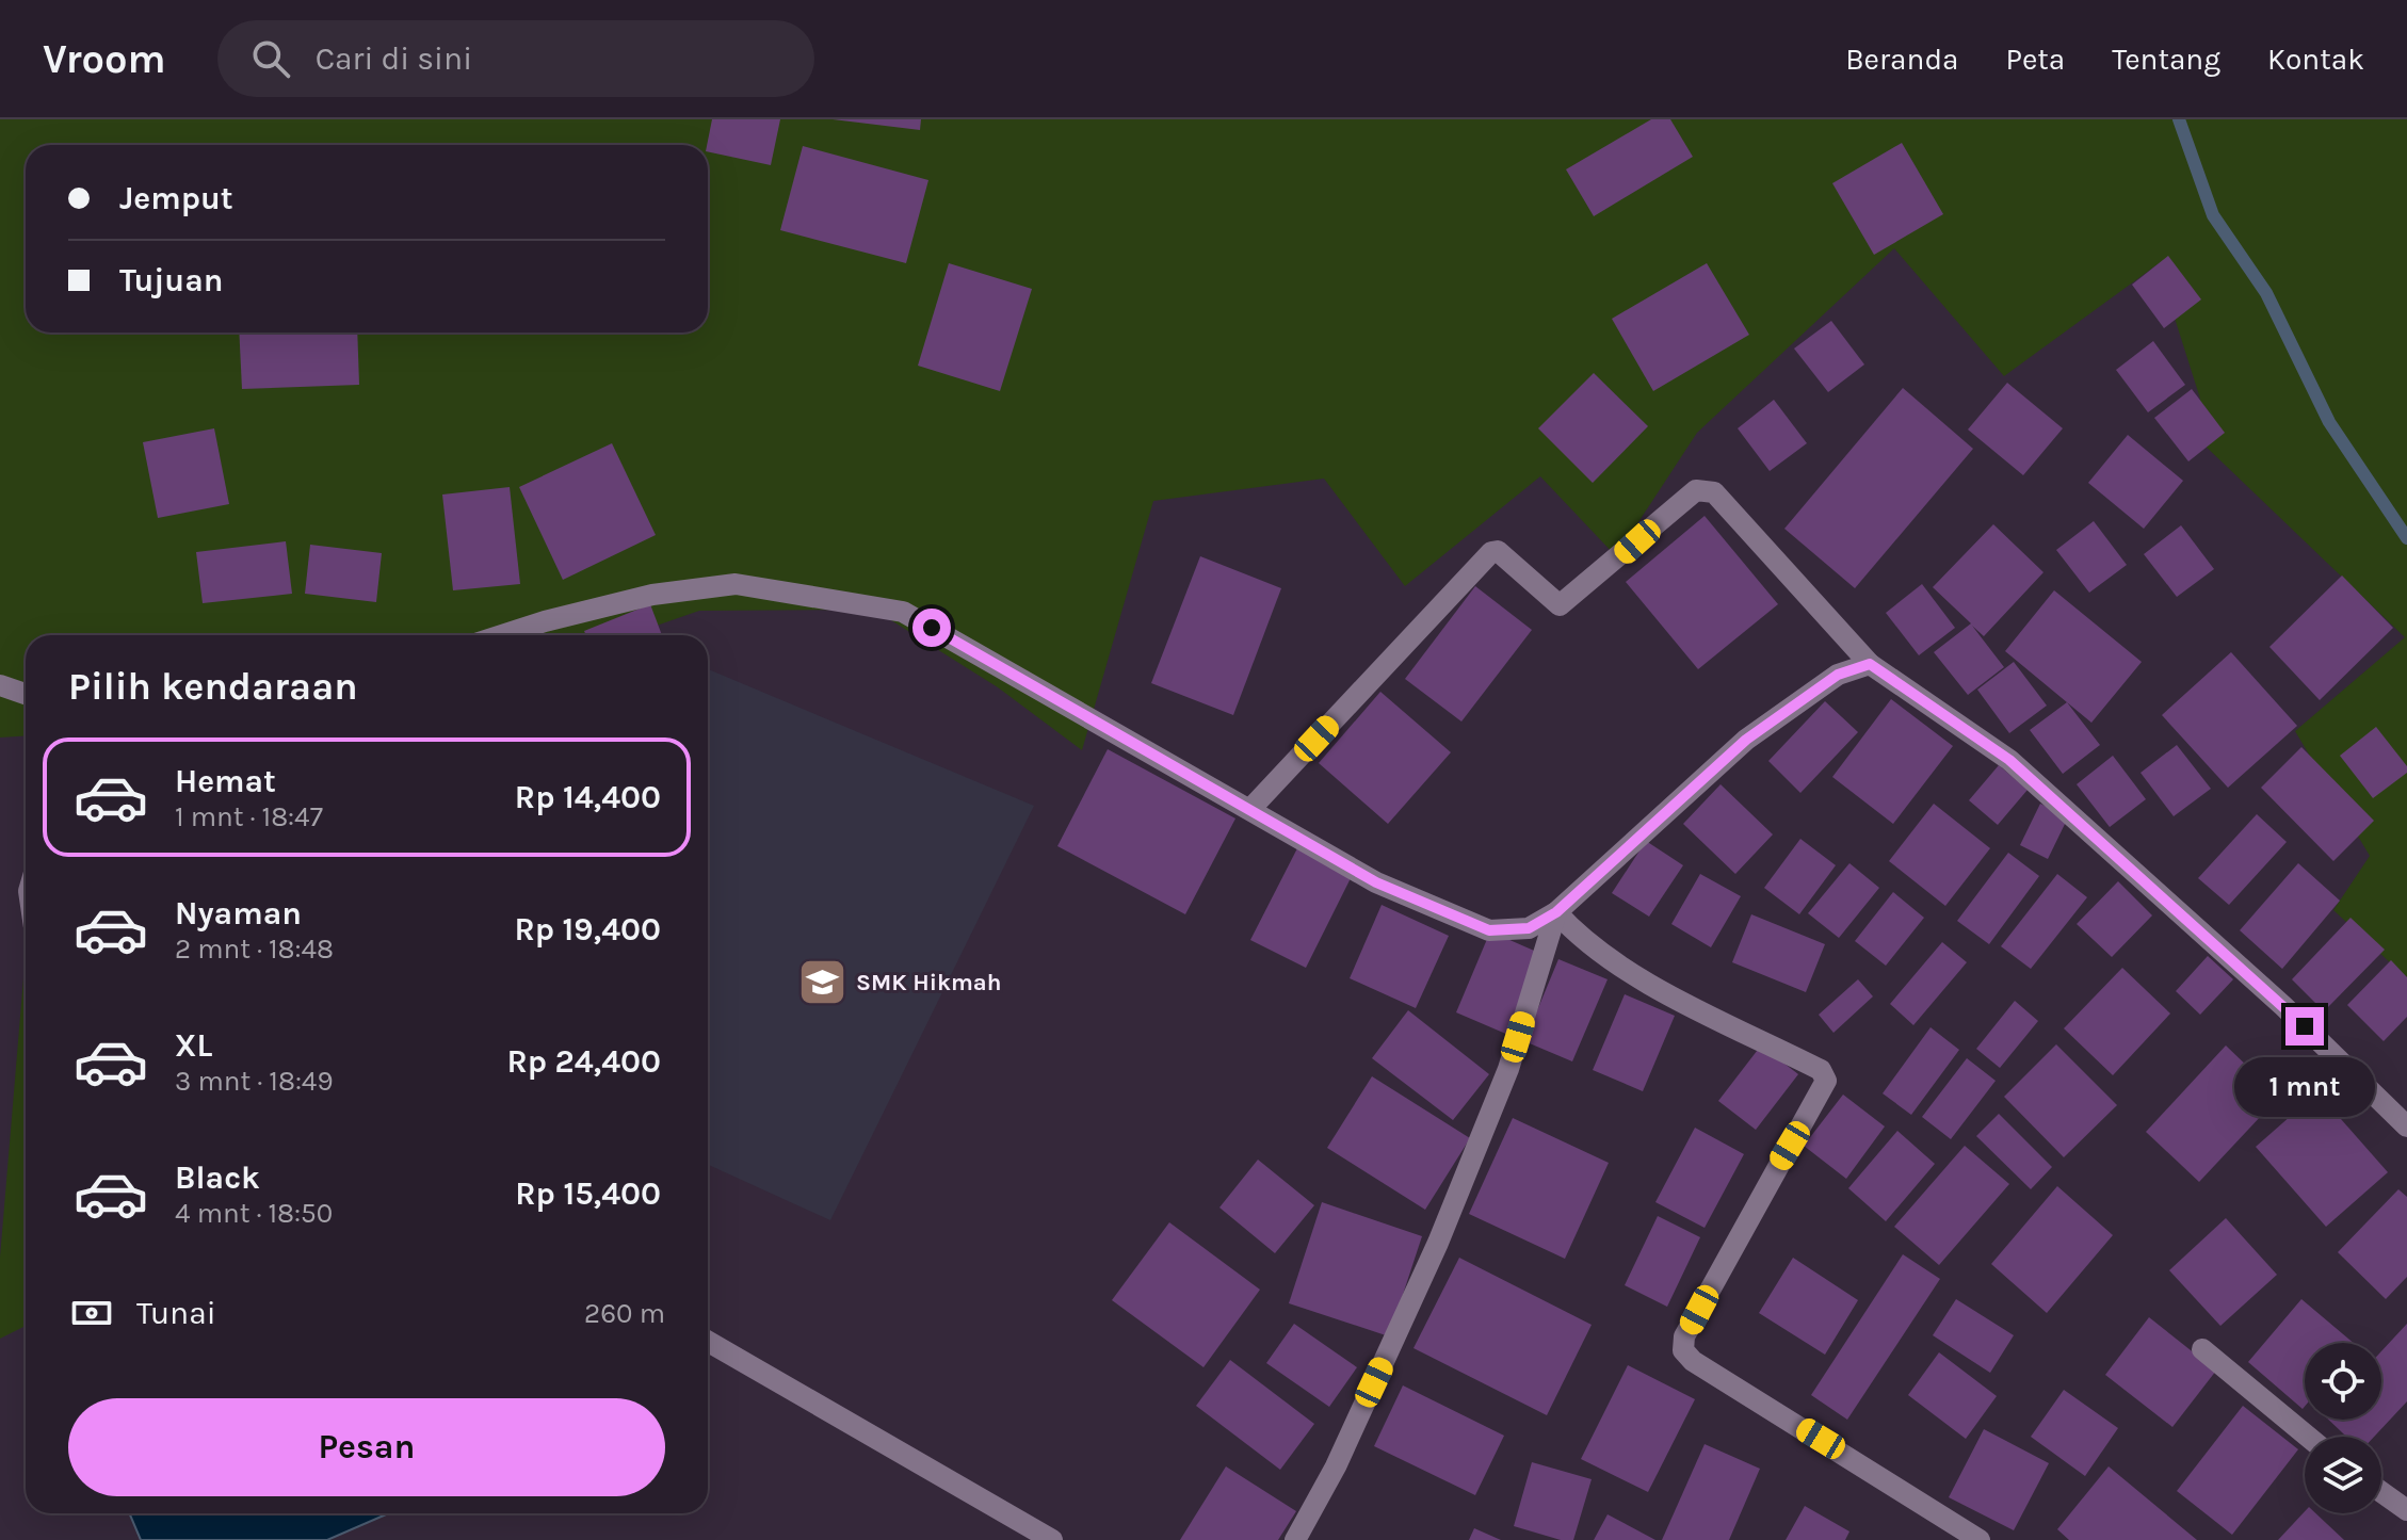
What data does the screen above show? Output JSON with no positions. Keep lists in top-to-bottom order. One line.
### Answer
{"places":{"school or university":["SMK Hikmah"]},"page":{"header":"Vroom","search":"Cari di sini","nav":["Beranda","Peta","Tentang","Kontak"],"banner":["Jemput","Tujuan"],"heading":"Pilih kendaraan","list":[{"name":"Hemat","note":"1 mnt · 18:47","value":"Rp 14,400"},{"name":"Nyaman","note":"2 mnt · 18:48","value":"Rp 19,400"},{"name":"XL","note":"3 mnt · 18:49","value":"Rp 24,400"},{"name":"Black","note":"4 mnt · 18:50","value":"Rp 15,400"}],"bubble":"1 mnt","pay":["Tunai","260 m"],"buttons":"Pesan"}}
